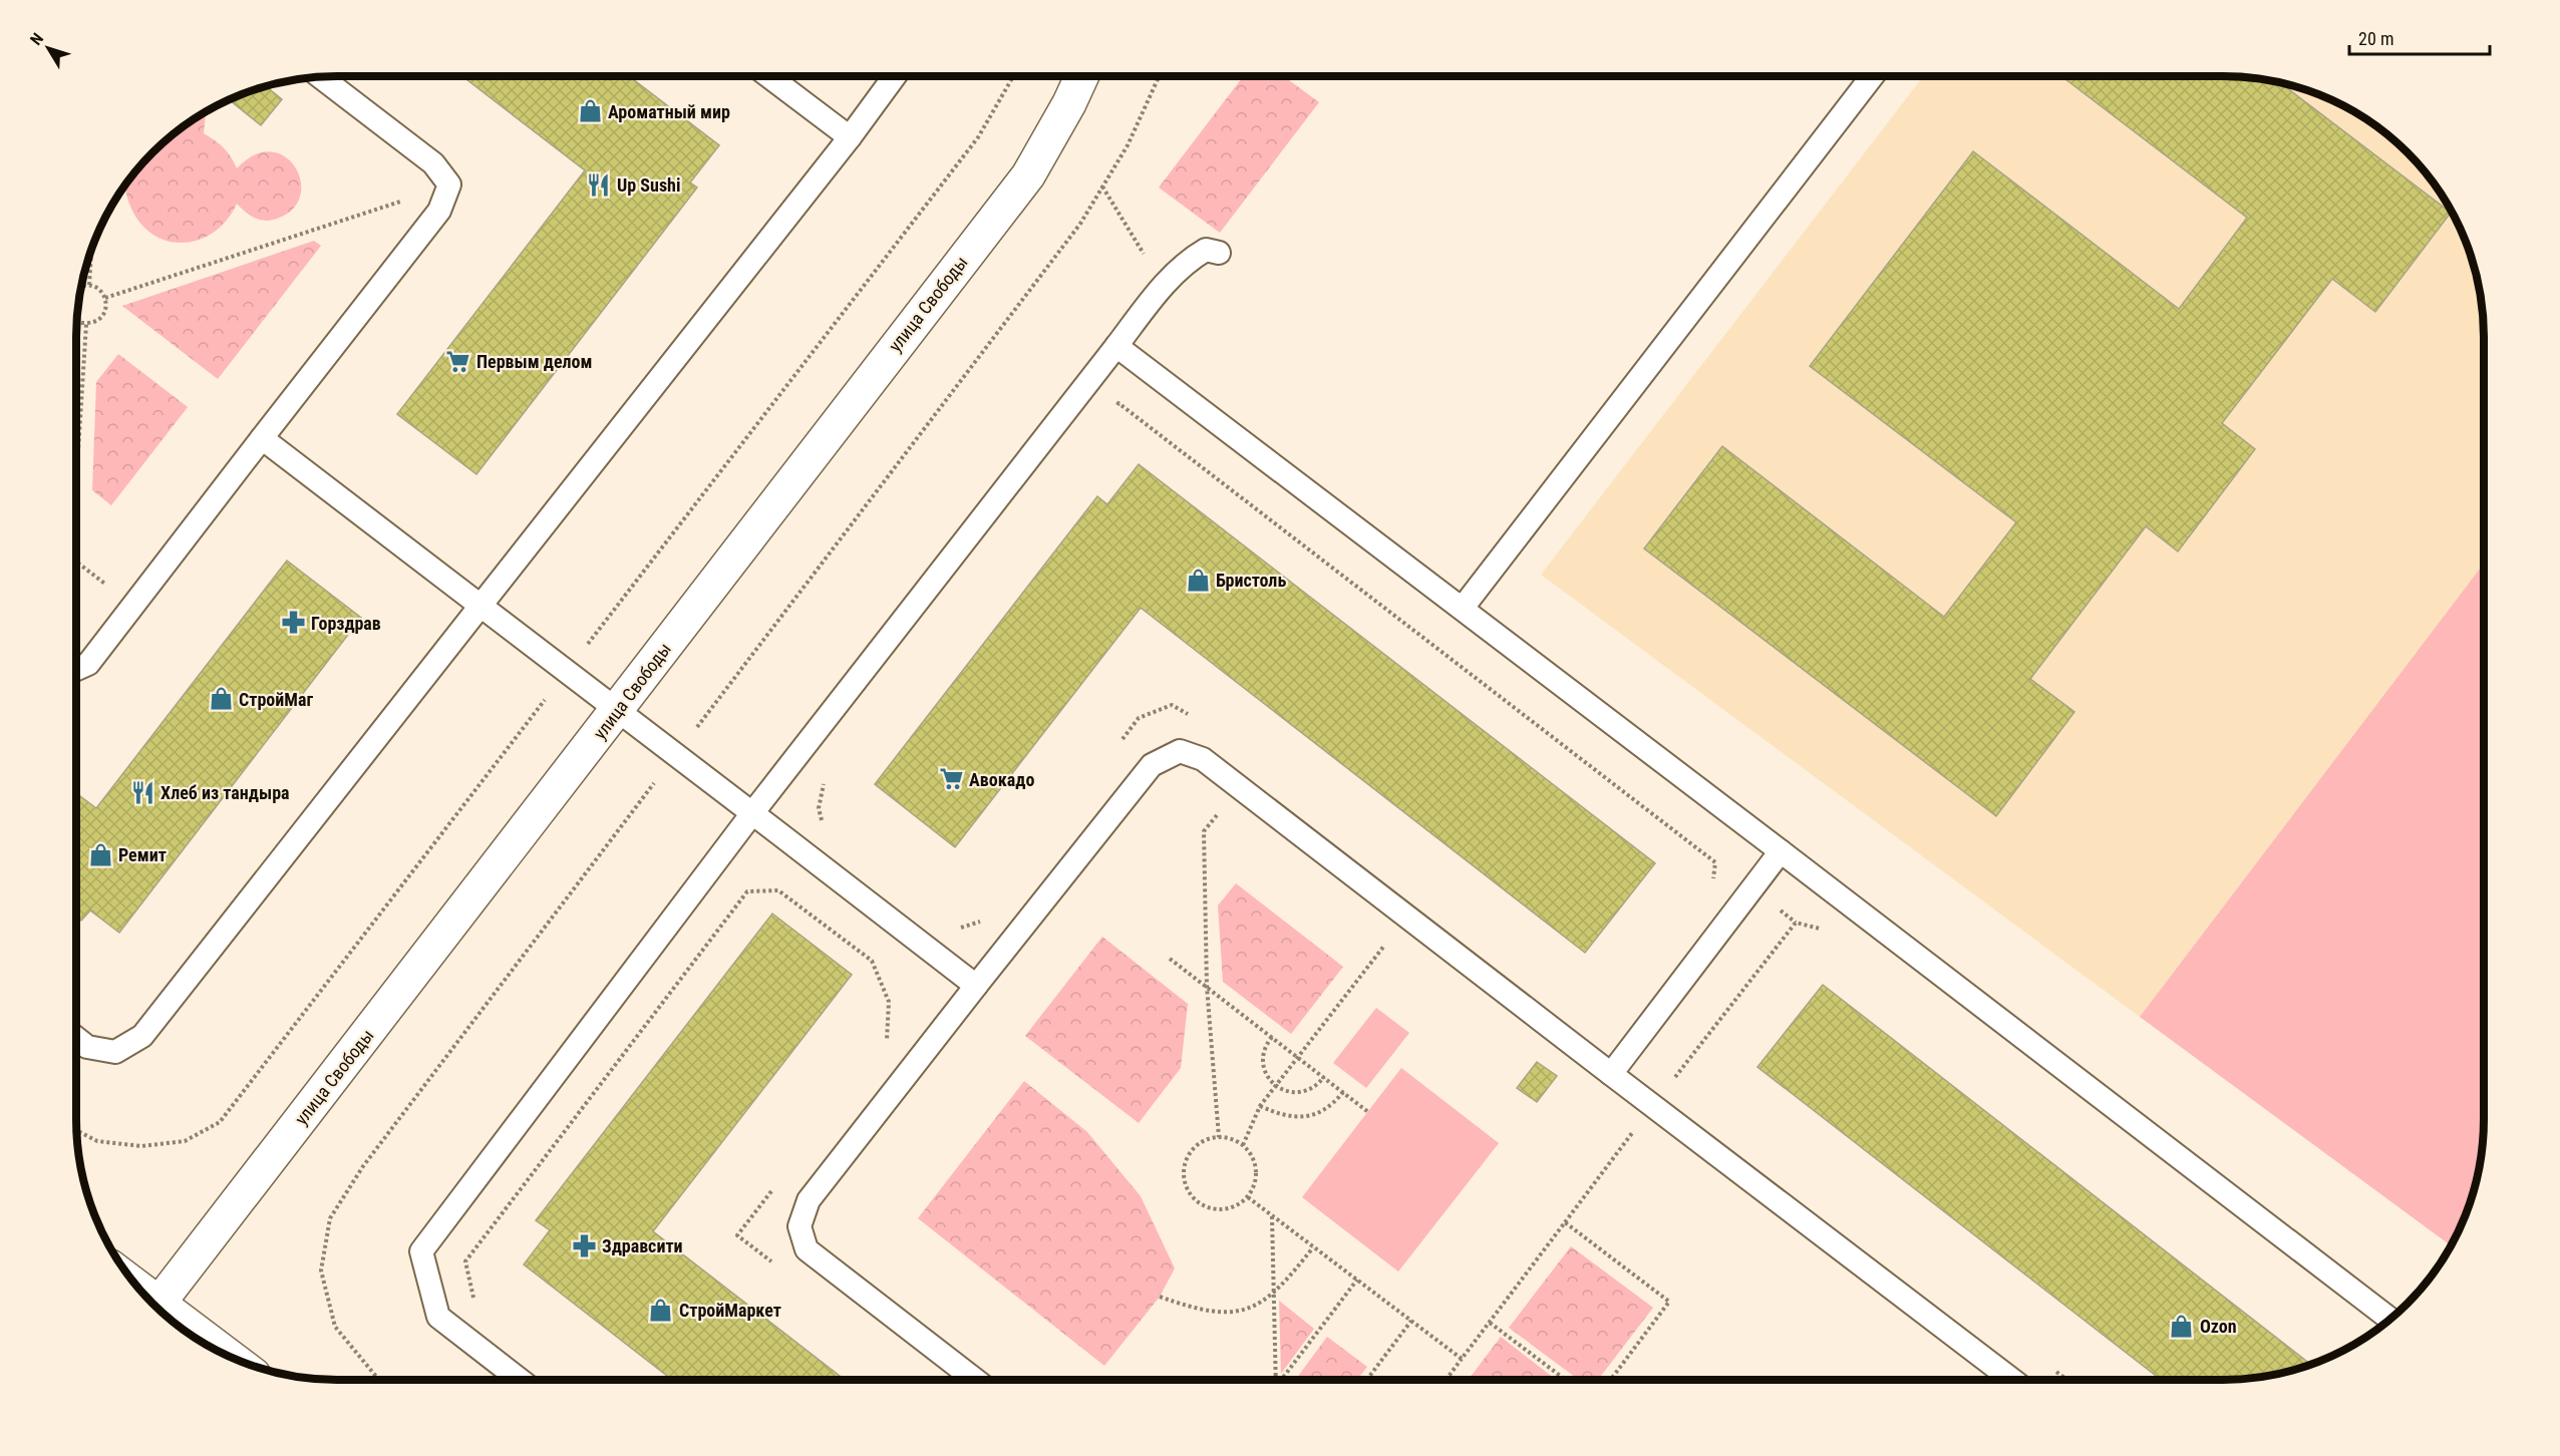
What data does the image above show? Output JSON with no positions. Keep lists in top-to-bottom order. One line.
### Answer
{"streets":{"street":["улица Свободы"]},"places":{"shop":["Ароматный мир","Бристоль","СтройМаг","Ремит","СтройМаркет","Ozon"],"restaurant":["Up Sushi","Хлеб из тандыра"],"supermarket":["Первым делом","Авокадо"],"pharmacy":["Горздрав","Здравсити"]},"scale_bar":"20 m","north":"top left"}
